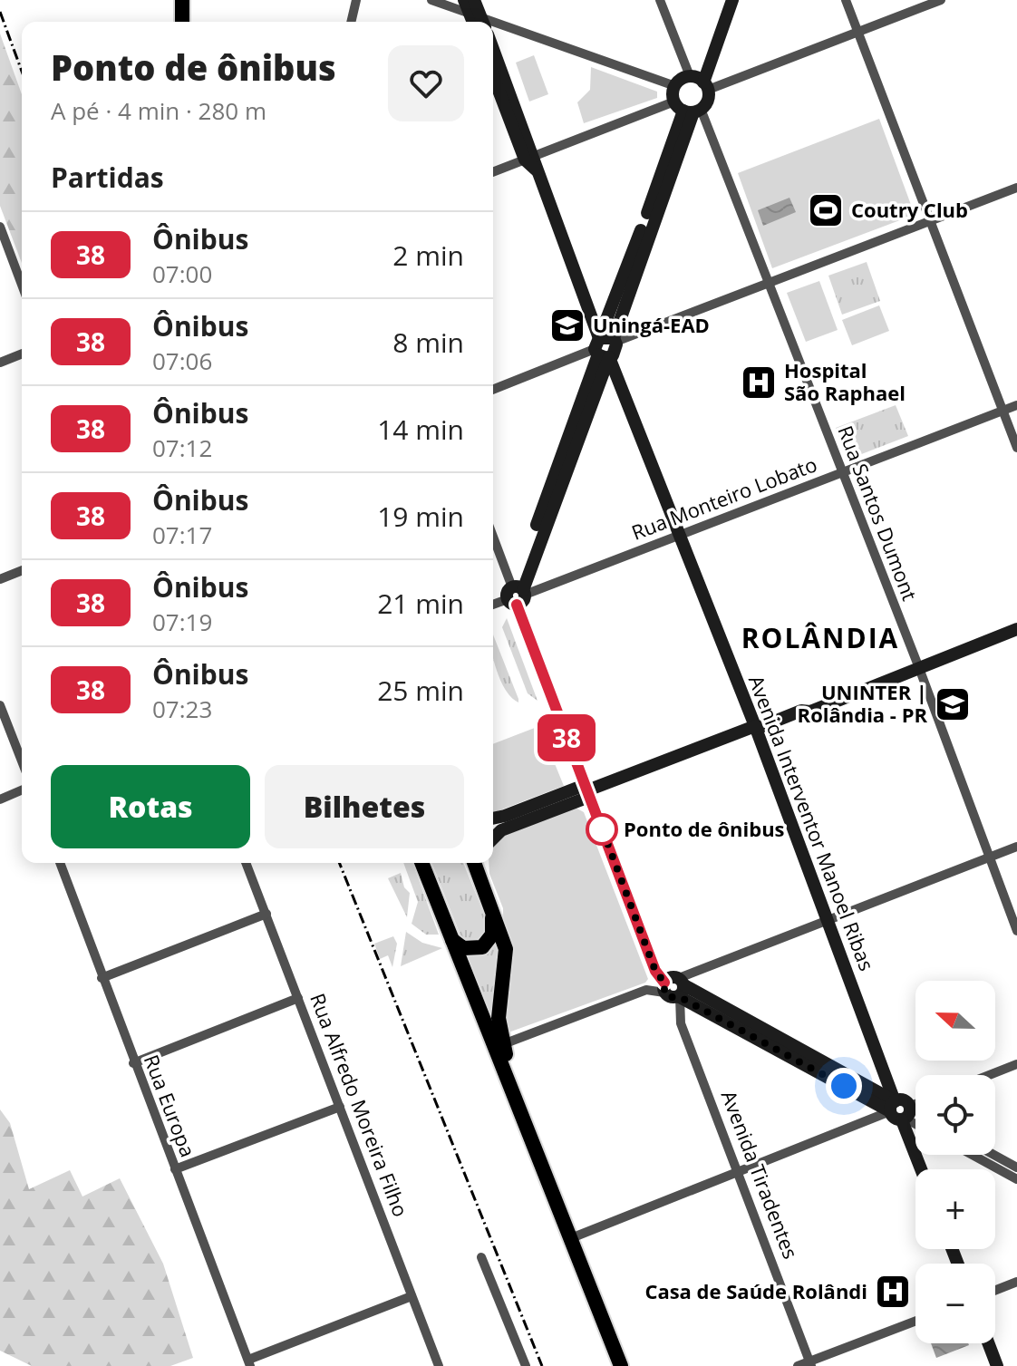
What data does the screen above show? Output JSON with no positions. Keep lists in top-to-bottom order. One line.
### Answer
{"streets":{"street":["Rua Monteiro Lobato","Rua Santos Dumont","Avenida Interventor Manoel Ribas","Rua Alfredo Moreira Filho","Rua Europa","Avenida Tiradentes"]},"crossings":[["Rua Monteiro Lobato","Rua Santos Dumont"],["Rua Monteiro Lobato","Avenida Interventor Manoel Ribas"]],"districts":["ROLÂNDIA"],"places":{"sports":["Coutry Club"],"school or university":["Uningá-EAD","UNINTER | Rolândia - PR"],"hospital":["Hospital São Raphael","Casa de Saúde Rolândi"],"other":["Ponto de ônibus"]},"lines":["bus line 38"],"north":"left","page":{"on_map":"38","heading":[["Ponto de ônibus","A pé · 4 min · 280 m"],"Partidas"],"list":[{"mark":"38","name":"Ônibus","note":"07:00","value":"2 min"},{"mark":"38","name":"Ônibus","note":"07:06","value":"8 min"},{"mark":"38","name":"Ônibus","note":"07:12","value":"14 min"},{"mark":"38","name":"Ônibus","note":"07:17","value":"19 min"},{"mark":"38","name":"Ônibus","note":"07:19","value":"21 min"},{"mark":"38","name":"Ônibus","note":"07:23","value":"25 min"}],"buttons":["Rotas","Bilhetes"],"map_buttons":["+","−"]}}
